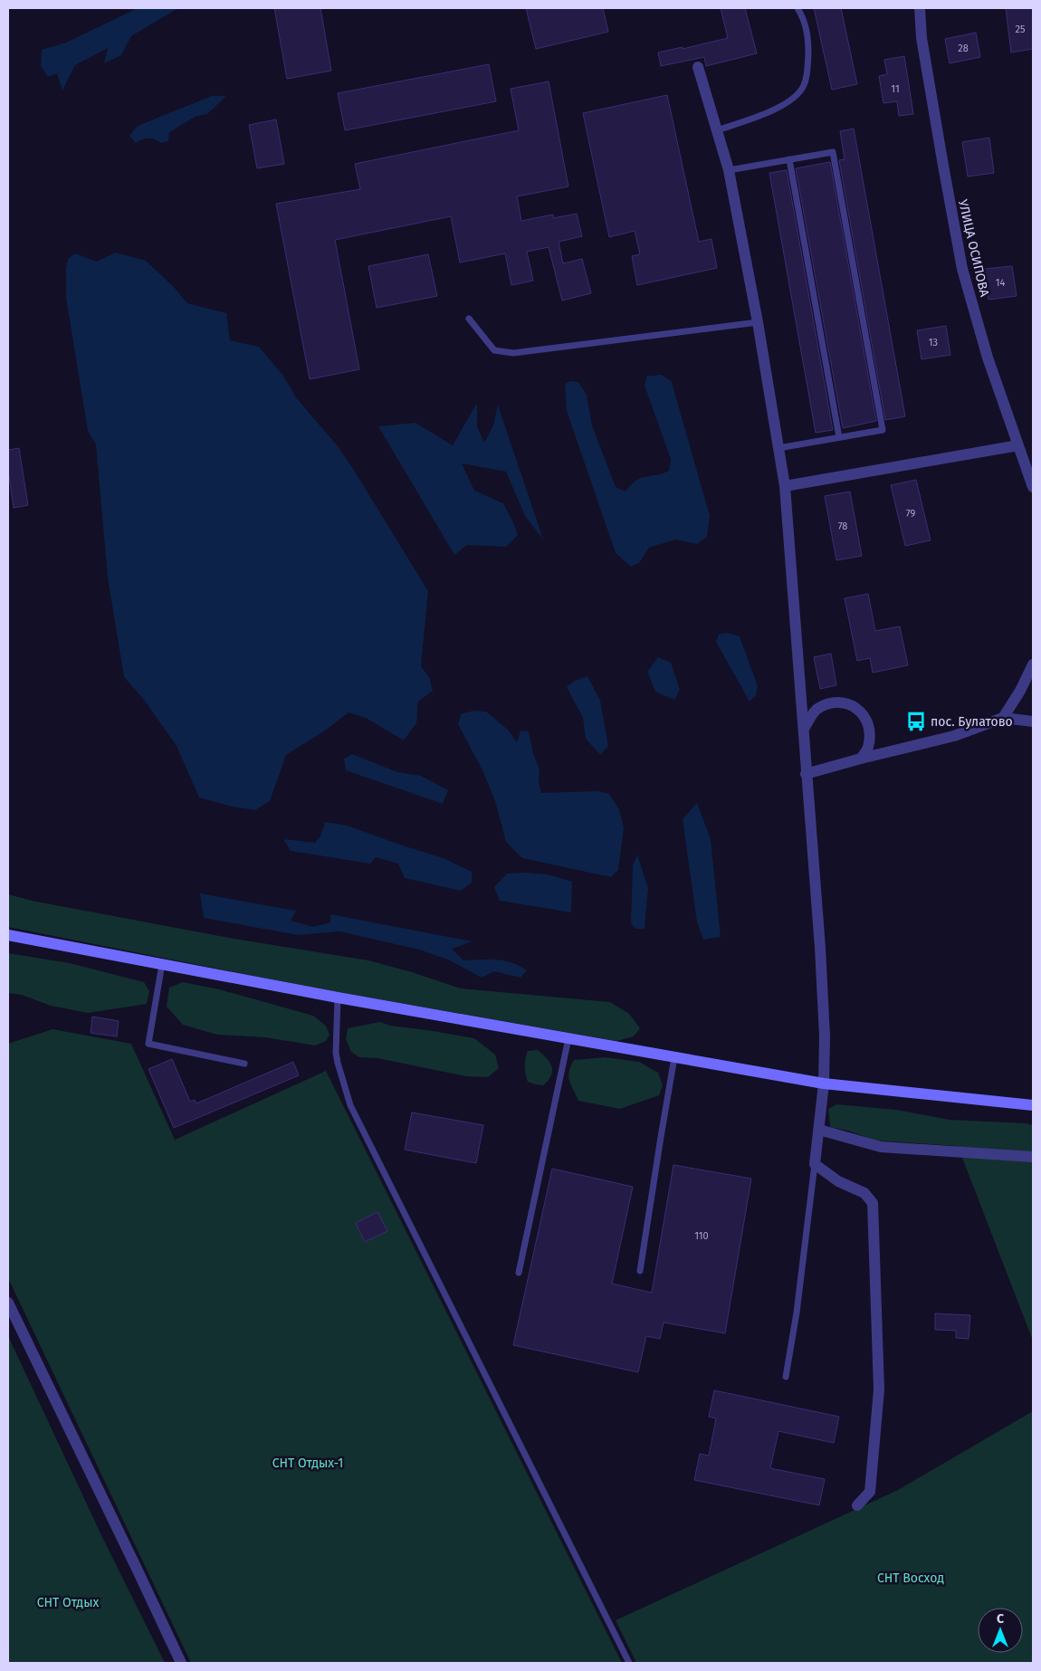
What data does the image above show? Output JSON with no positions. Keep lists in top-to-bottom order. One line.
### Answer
{"streets":{"street":["УЛИЦА ОСИПОВА"]},"parks":["СНТ Отдых-1","СНТ Восход","СНТ Отдых"],"places":{"bus stop":["пос. Булатово"]},"house_numbers":["25","28","11","14","13","79","78","110"],"north":"top"}
